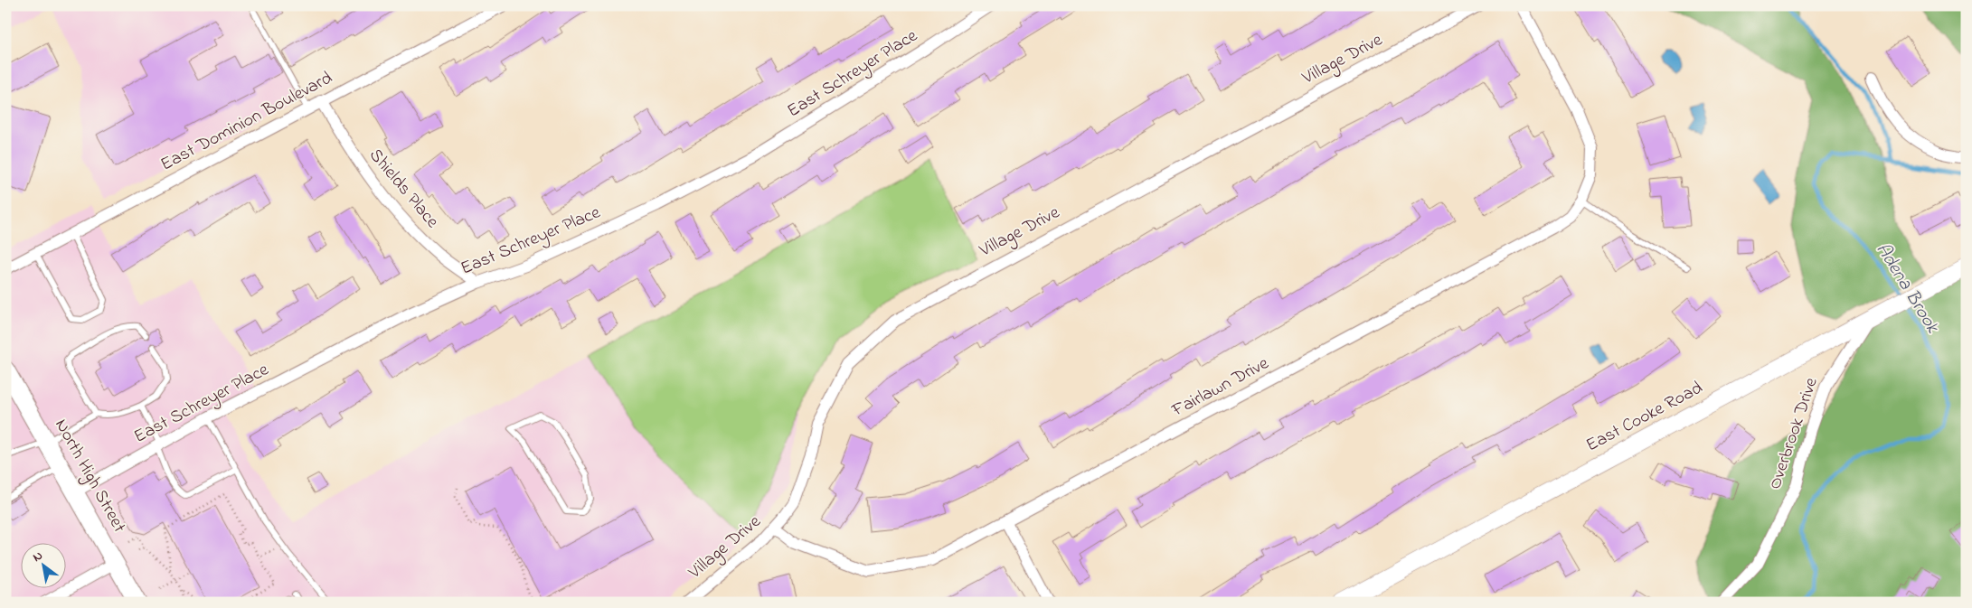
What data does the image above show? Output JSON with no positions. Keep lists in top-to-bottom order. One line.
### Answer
{"streets":{"main road":["East Cooke Road","North High Street"],"street":["Village Drive","East Schreyer Place","East Dominion Boulevard","Shields Place","Fairlawn Drive","Overbrook Drive"]},"crossings":[["Village Drive","Fairlawn Drive"],["East Schreyer Place","Shields Place"],["East Schreyer Place","North High Street"],["East Dominion Boulevard","Shields Place"],["East Cooke Road","Overbrook Drive"]],"water":["Adena Brook"],"north":"top left"}
